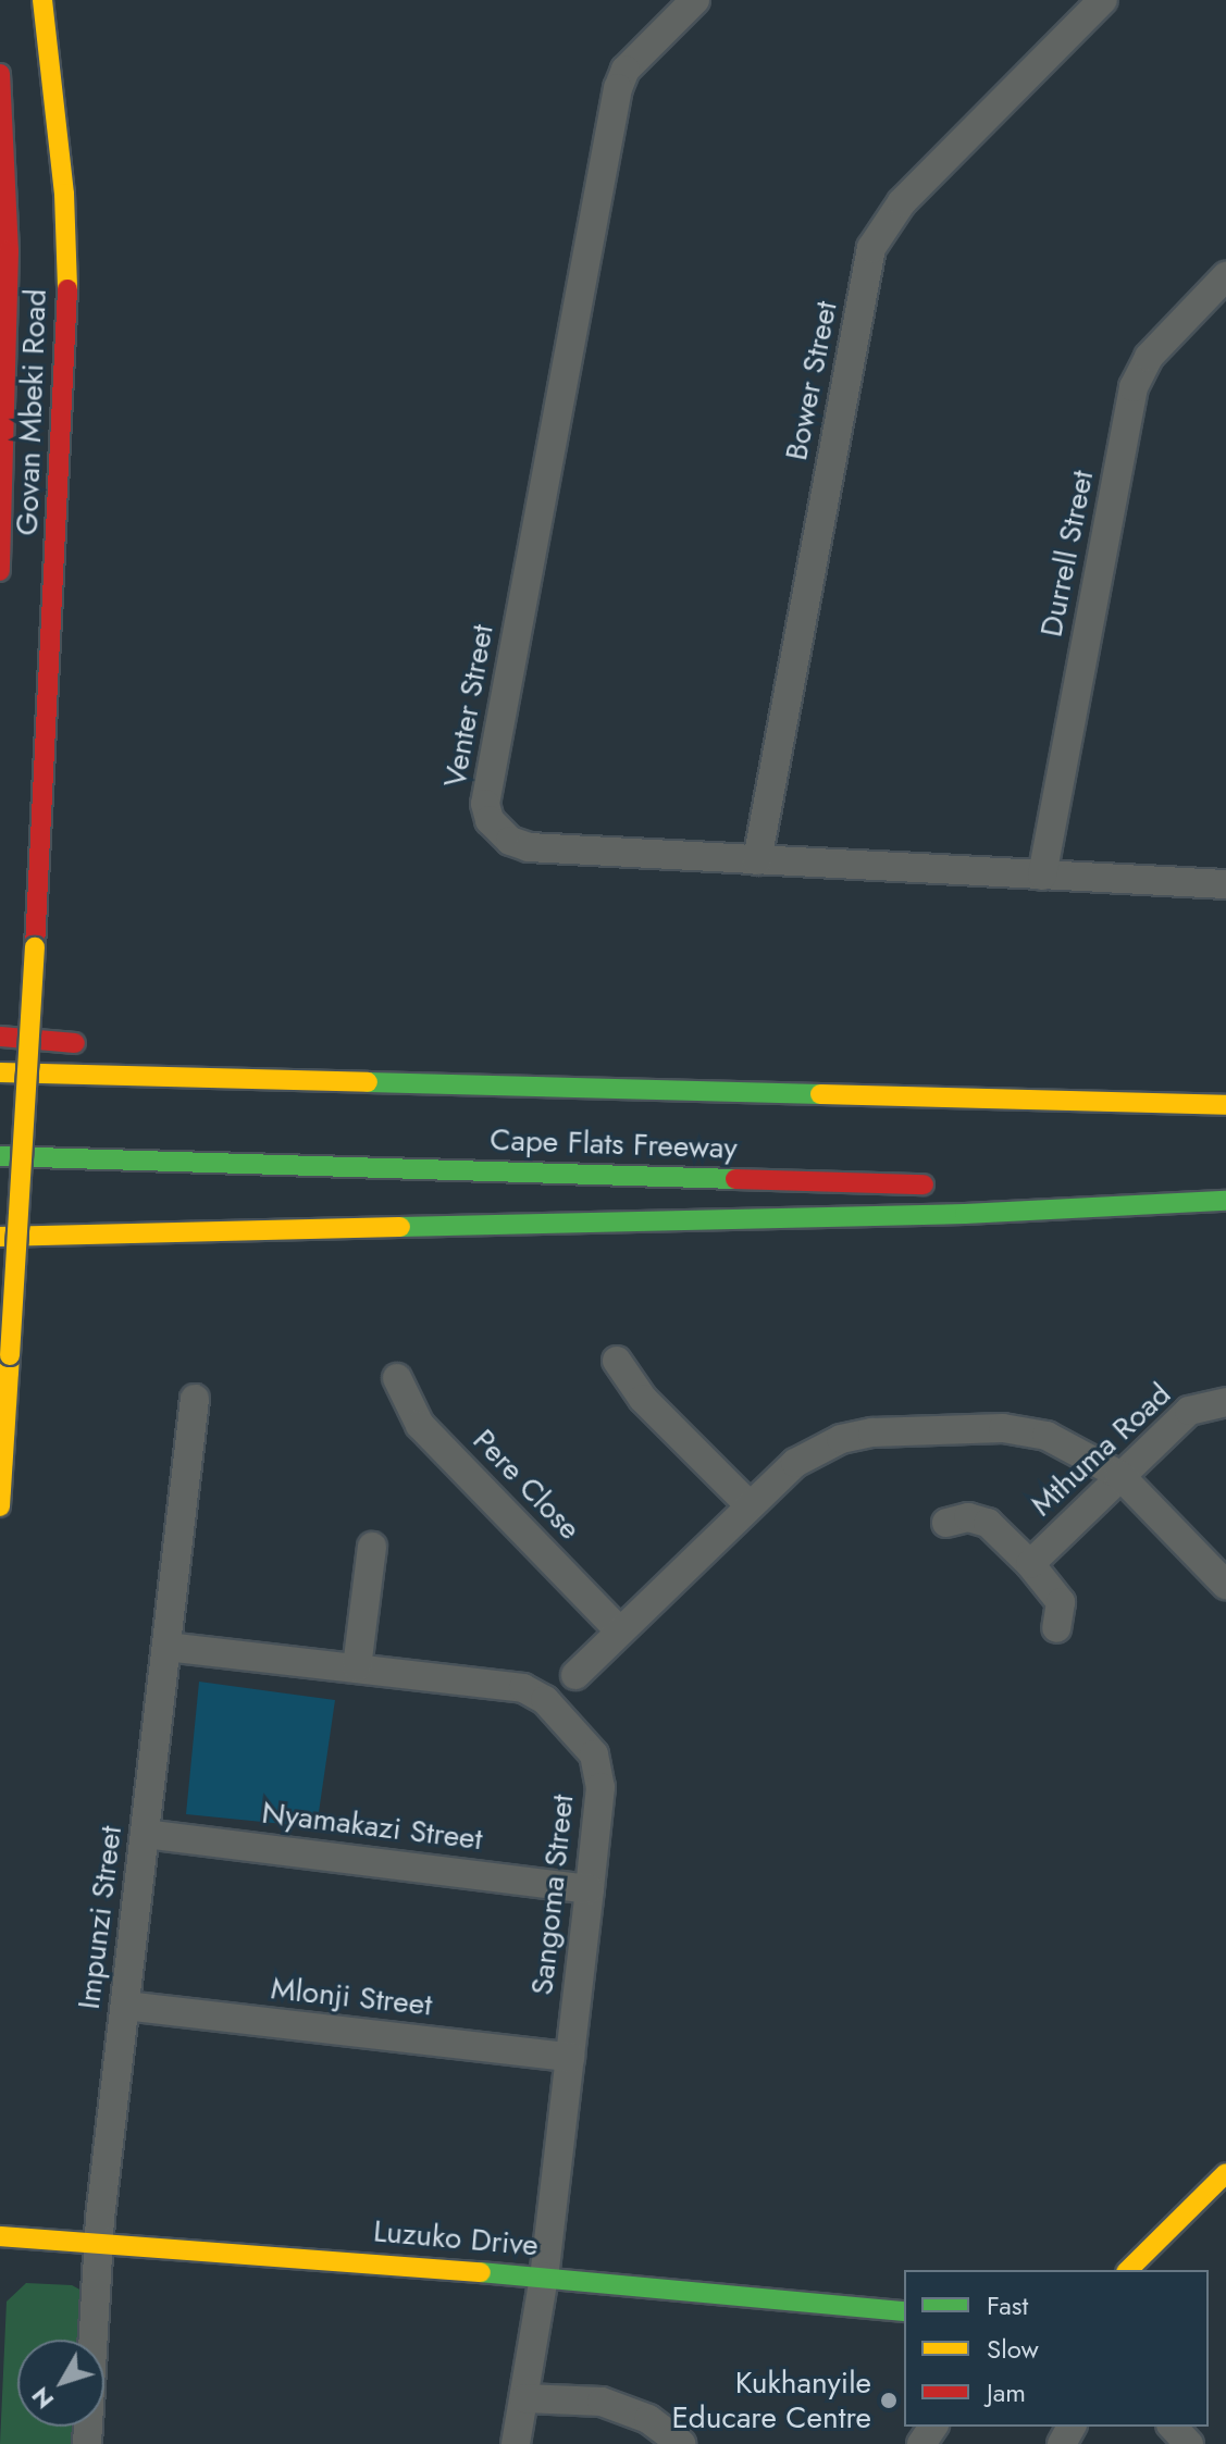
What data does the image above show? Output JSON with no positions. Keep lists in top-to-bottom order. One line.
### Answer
{"streets":{"main road":["Govan Mbeki Road","Cape Flats Freeway","Luzuko Drive"],"street":["Bower Street","Durrell Street","Venter Street","Mthuma Road","Pere Close","Nyamakazi Street","Sangoma Street","Impunzi Street","Mlonji Street"]},"crossings":[["Bower Street","Venter Street"],["Durrell Street","Venter Street"],["Nyamakazi Street","Sangoma Street"],["Nyamakazi Street","Impunzi Street"],["Sangoma Street","Impunzi Street"],["Sangoma Street","Mlonji Street"],["Sangoma Street","Luzuko Drive"],["Impunzi Street","Mlonji Street"],["Impunzi Street","Luzuko Drive"]],"places":["Kukhanyile Educare Centre"],"legend":["Fast","Slow","Jam"],"north":"bottom left"}
